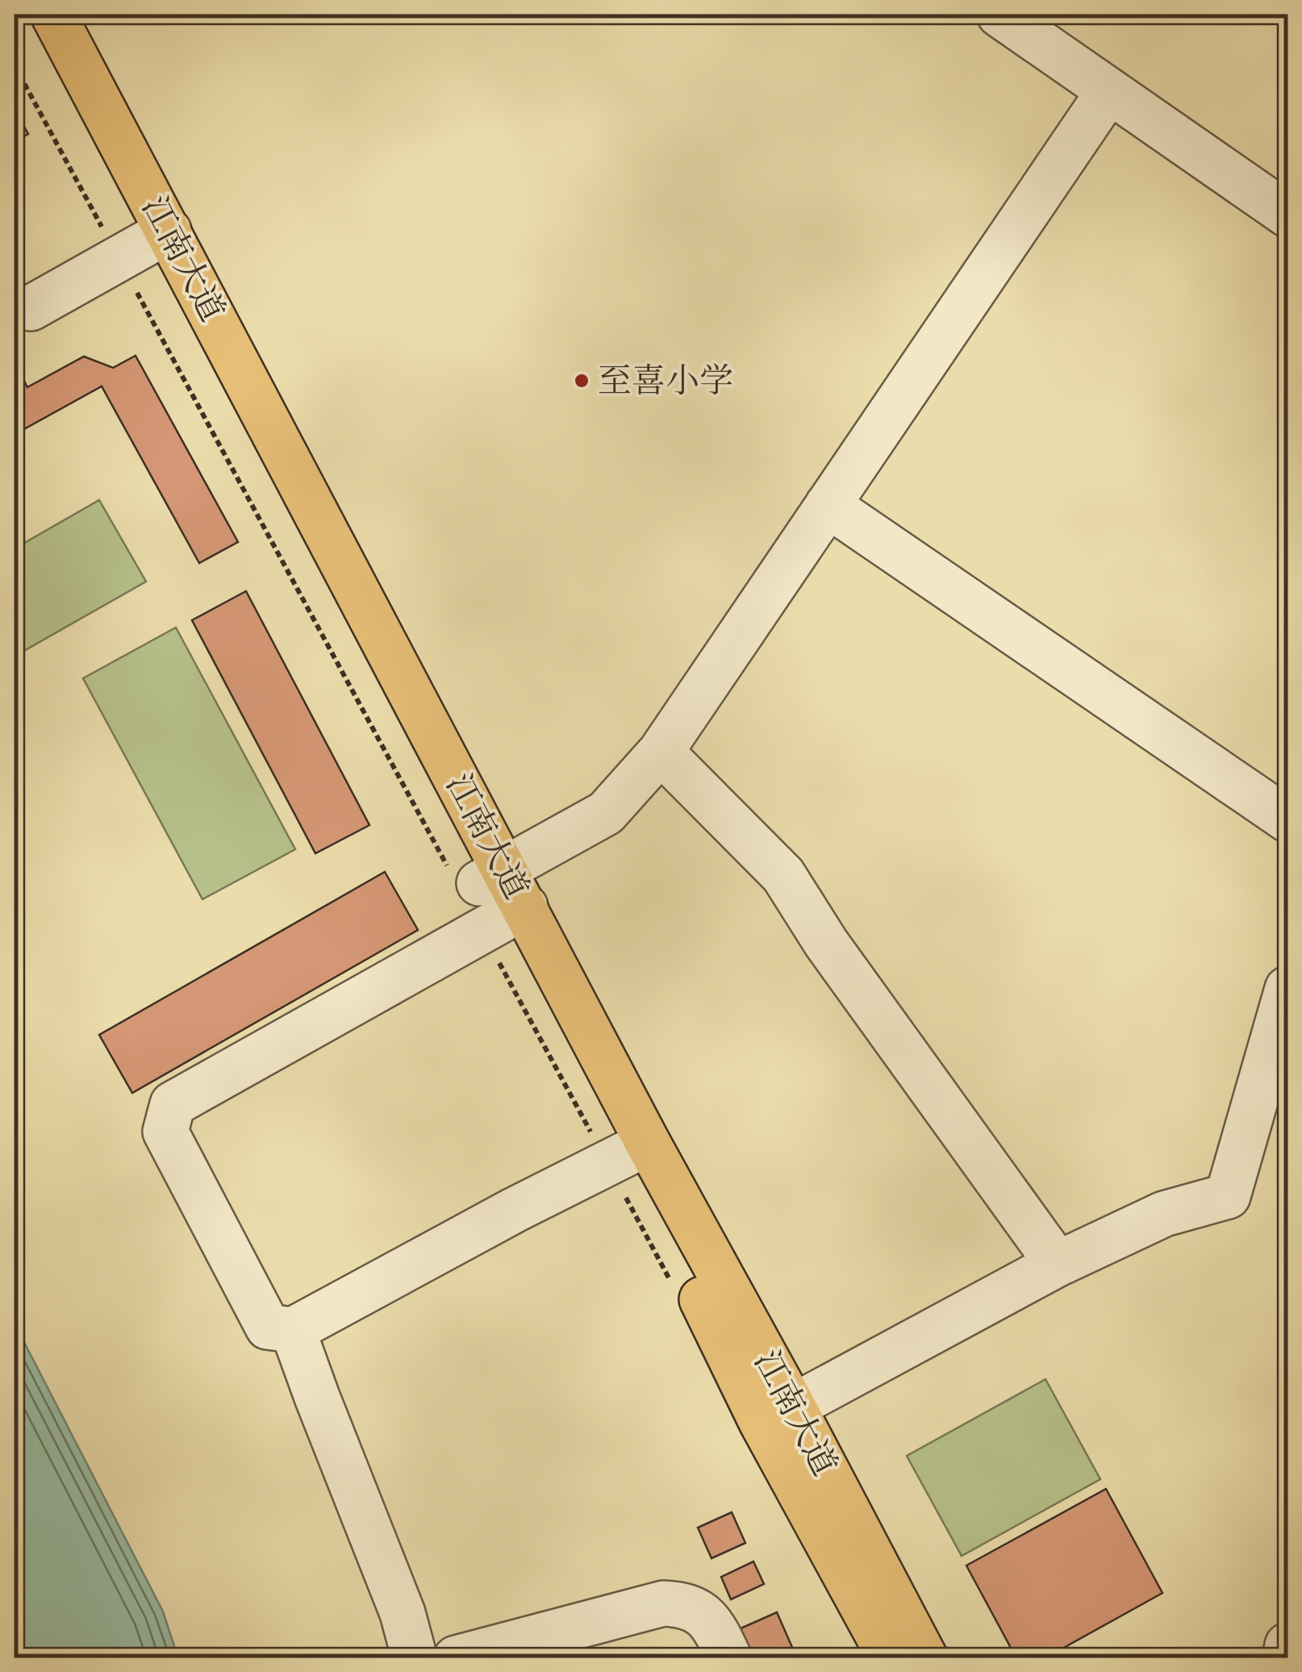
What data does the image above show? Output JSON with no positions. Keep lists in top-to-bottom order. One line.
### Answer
{"streets":{"main road":["江南大道"]},"places":["至喜小学"]}
